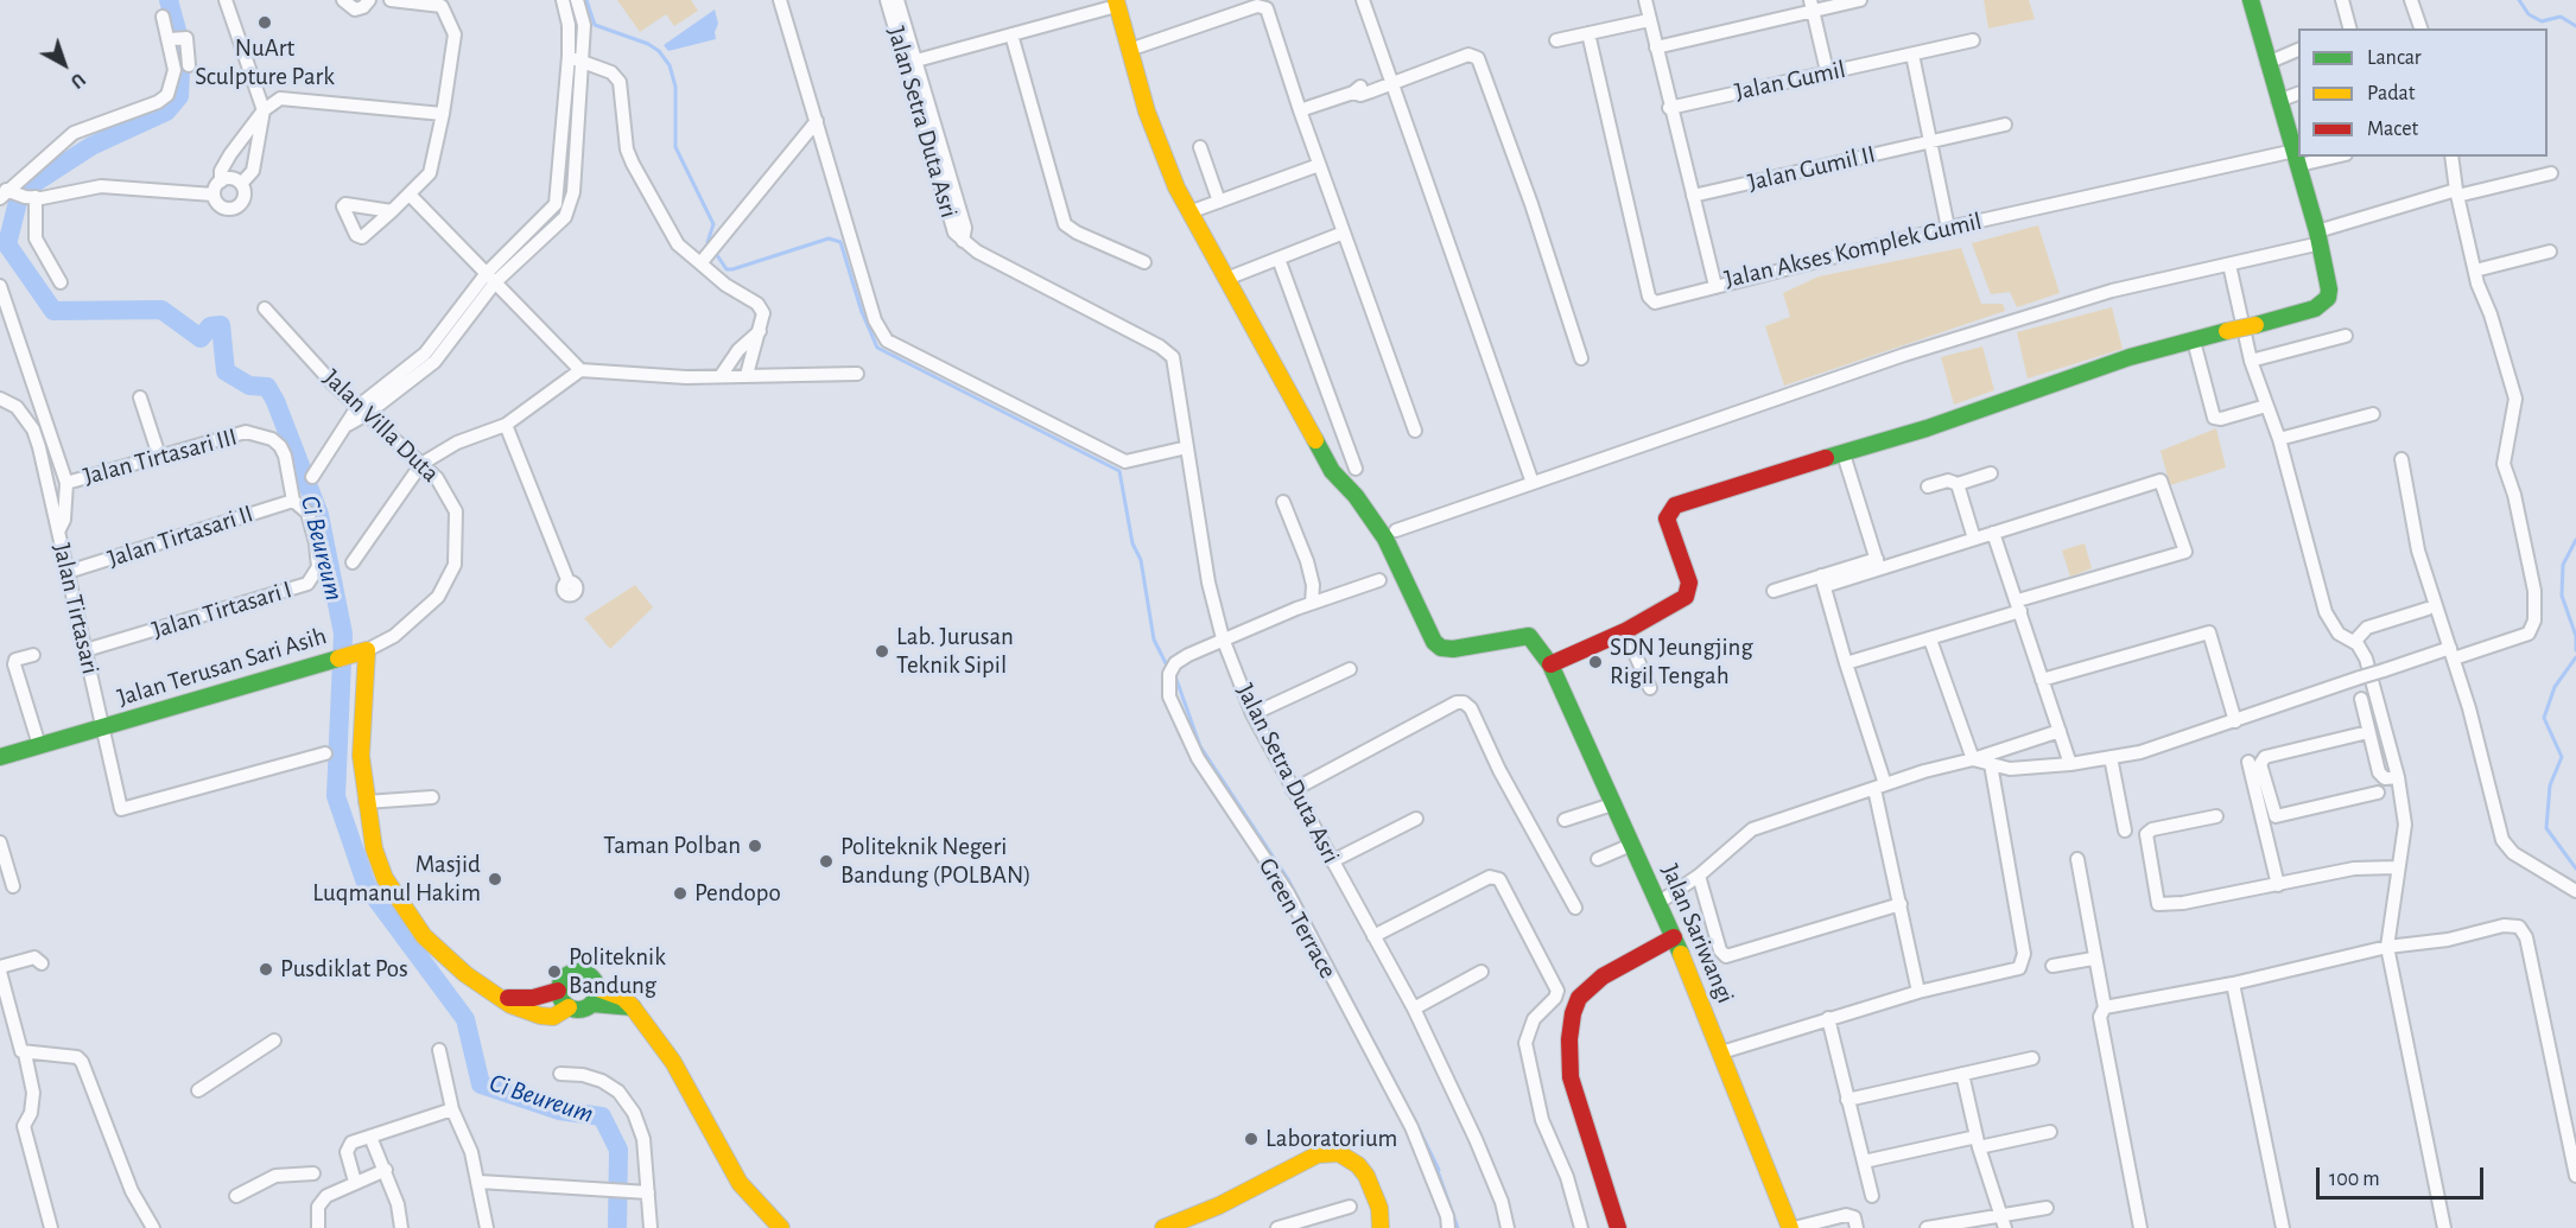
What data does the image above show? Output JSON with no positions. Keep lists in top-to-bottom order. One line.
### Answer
{"streets":{"street":["Jalan Gumil","Jalan Setra Duta Asri","Jalan Gumil II","Jalan Akses Komplek Gumil","Jalan Villa Duta","Jalan Tirtasari III","Jalan Tirtasari II","Jalan Tirtasari","Jalan Tirtasari I","Jalan Terusan Sari Asih","Green Terrace","Jalan Sariwangi"]},"crossings":[["Jalan Gumil","Jalan Akses Komplek Gumil"],["Jalan Setra Duta Asri","Green Terrace"],["Jalan Gumil II","Jalan Akses Komplek Gumil"],["Jalan Villa Duta","Jalan Terusan Sari Asih"],["Jalan Tirtasari III","Jalan Tirtasari II"],["Jalan Tirtasari III","Jalan Tirtasari I"],["Jalan Tirtasari II","Jalan Tirtasari"],["Jalan Tirtasari II","Jalan Tirtasari I"],["Jalan Tirtasari","Jalan Tirtasari I"],["Jalan Tirtasari","Jalan Terusan Sari Asih"]],"water":["Ci Beureum"],"places":["NuArt Sculpture Park","Lab. Jurusan Teknik Sipil","SDN Jeungjing Rigil Tengah","Taman Polban","Politeknik Negeri Bandung (POLBAN)","Masjid Luqmanul Hakim","Pendopo","Pusdiklat Pos","Politeknik Bandung","Laboratorium"],"legend":["Lancar","Padat","Macet"],"scale_bar":"100 m","north":"bottom right"}
